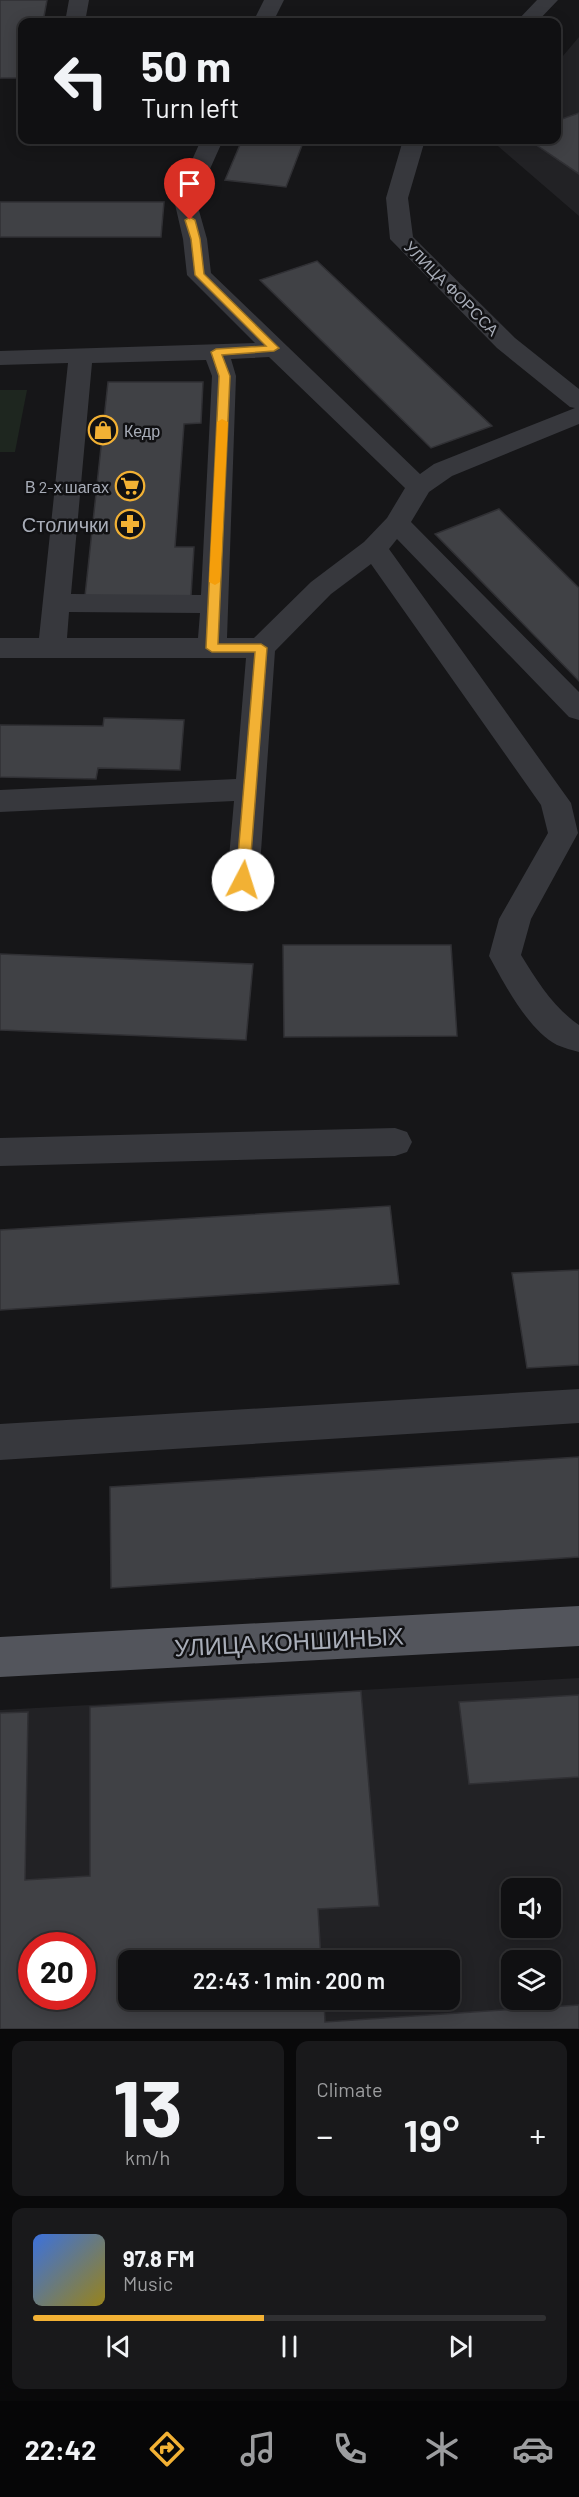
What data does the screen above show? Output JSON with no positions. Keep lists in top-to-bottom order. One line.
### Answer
{"streets":{"main road":["УЛИЦА КОНШИНЫХ"],"street":["УЛИЦА ФОРССА"]},"places":{"shop":["Кедр"],"supermarket":["В 2-х шагах"],"pharmacy":["Столички"]},"page":{"turn":["50 m","Turn left"],"limit":"20","trip":"22:43 · 1 min · 200 m","tile":[["13","km/h"],"Climate"],"heat":["−","19°","+"],"song":["97.8 FM","Music"],"tabs":"22:42"}}
